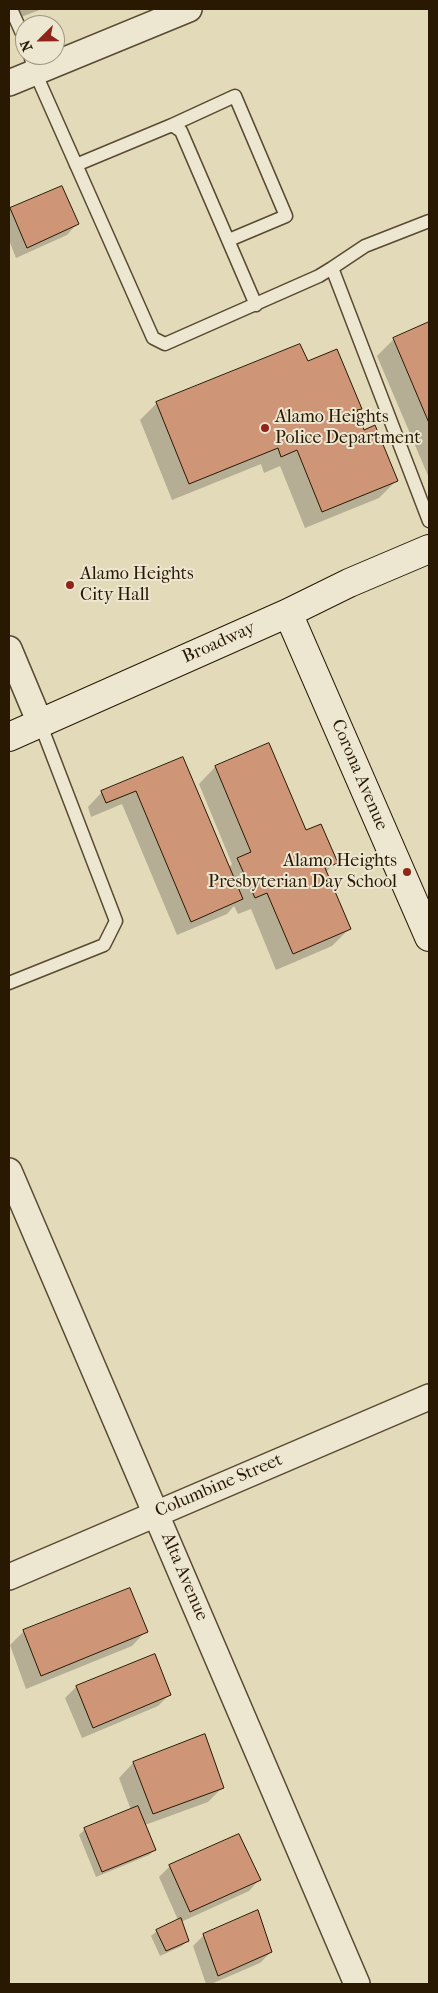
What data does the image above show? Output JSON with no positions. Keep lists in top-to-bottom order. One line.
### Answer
{"streets":{"main road":["Broadway","Corona Avenue"],"street":["Columbine Street","Alta Avenue"]},"crossings":[["Broadway","Corona Avenue"],["Columbine Street","Alta Avenue"]],"places":["Alamo Heights Police Department","Alamo Heights City Hall","Alamo Heights Presbyterian Day School"],"north":"bottom left"}
